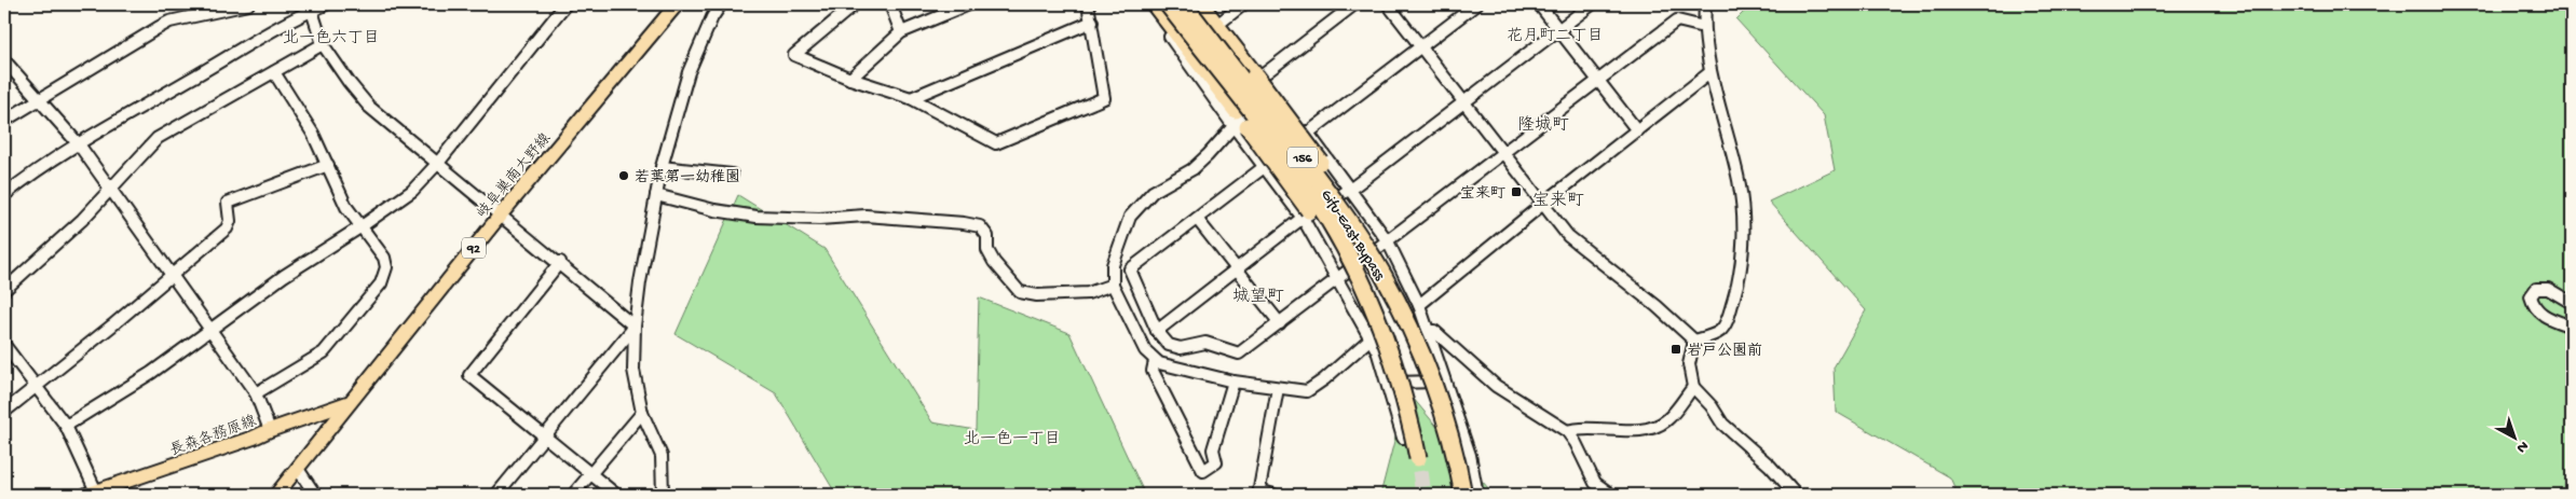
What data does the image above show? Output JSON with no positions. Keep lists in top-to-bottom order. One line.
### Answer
{"streets":{"highway":["156","Gifu-East Bypass"],"main road":["岐阜巣南大野線","92","長森各務原線"]},"crossings":[["156","Gifu-East Bypass"],["岐阜巣南大野線","長森各務原線"]],"districts":["花月町二丁目","北一色六丁目","隆城町","宝来町","城望町","北一色一丁目"],"places":{"other":["若葉第一幼稚園"],"transit":["宝来町","岩戸公園前"]},"north":"bottom right"}
